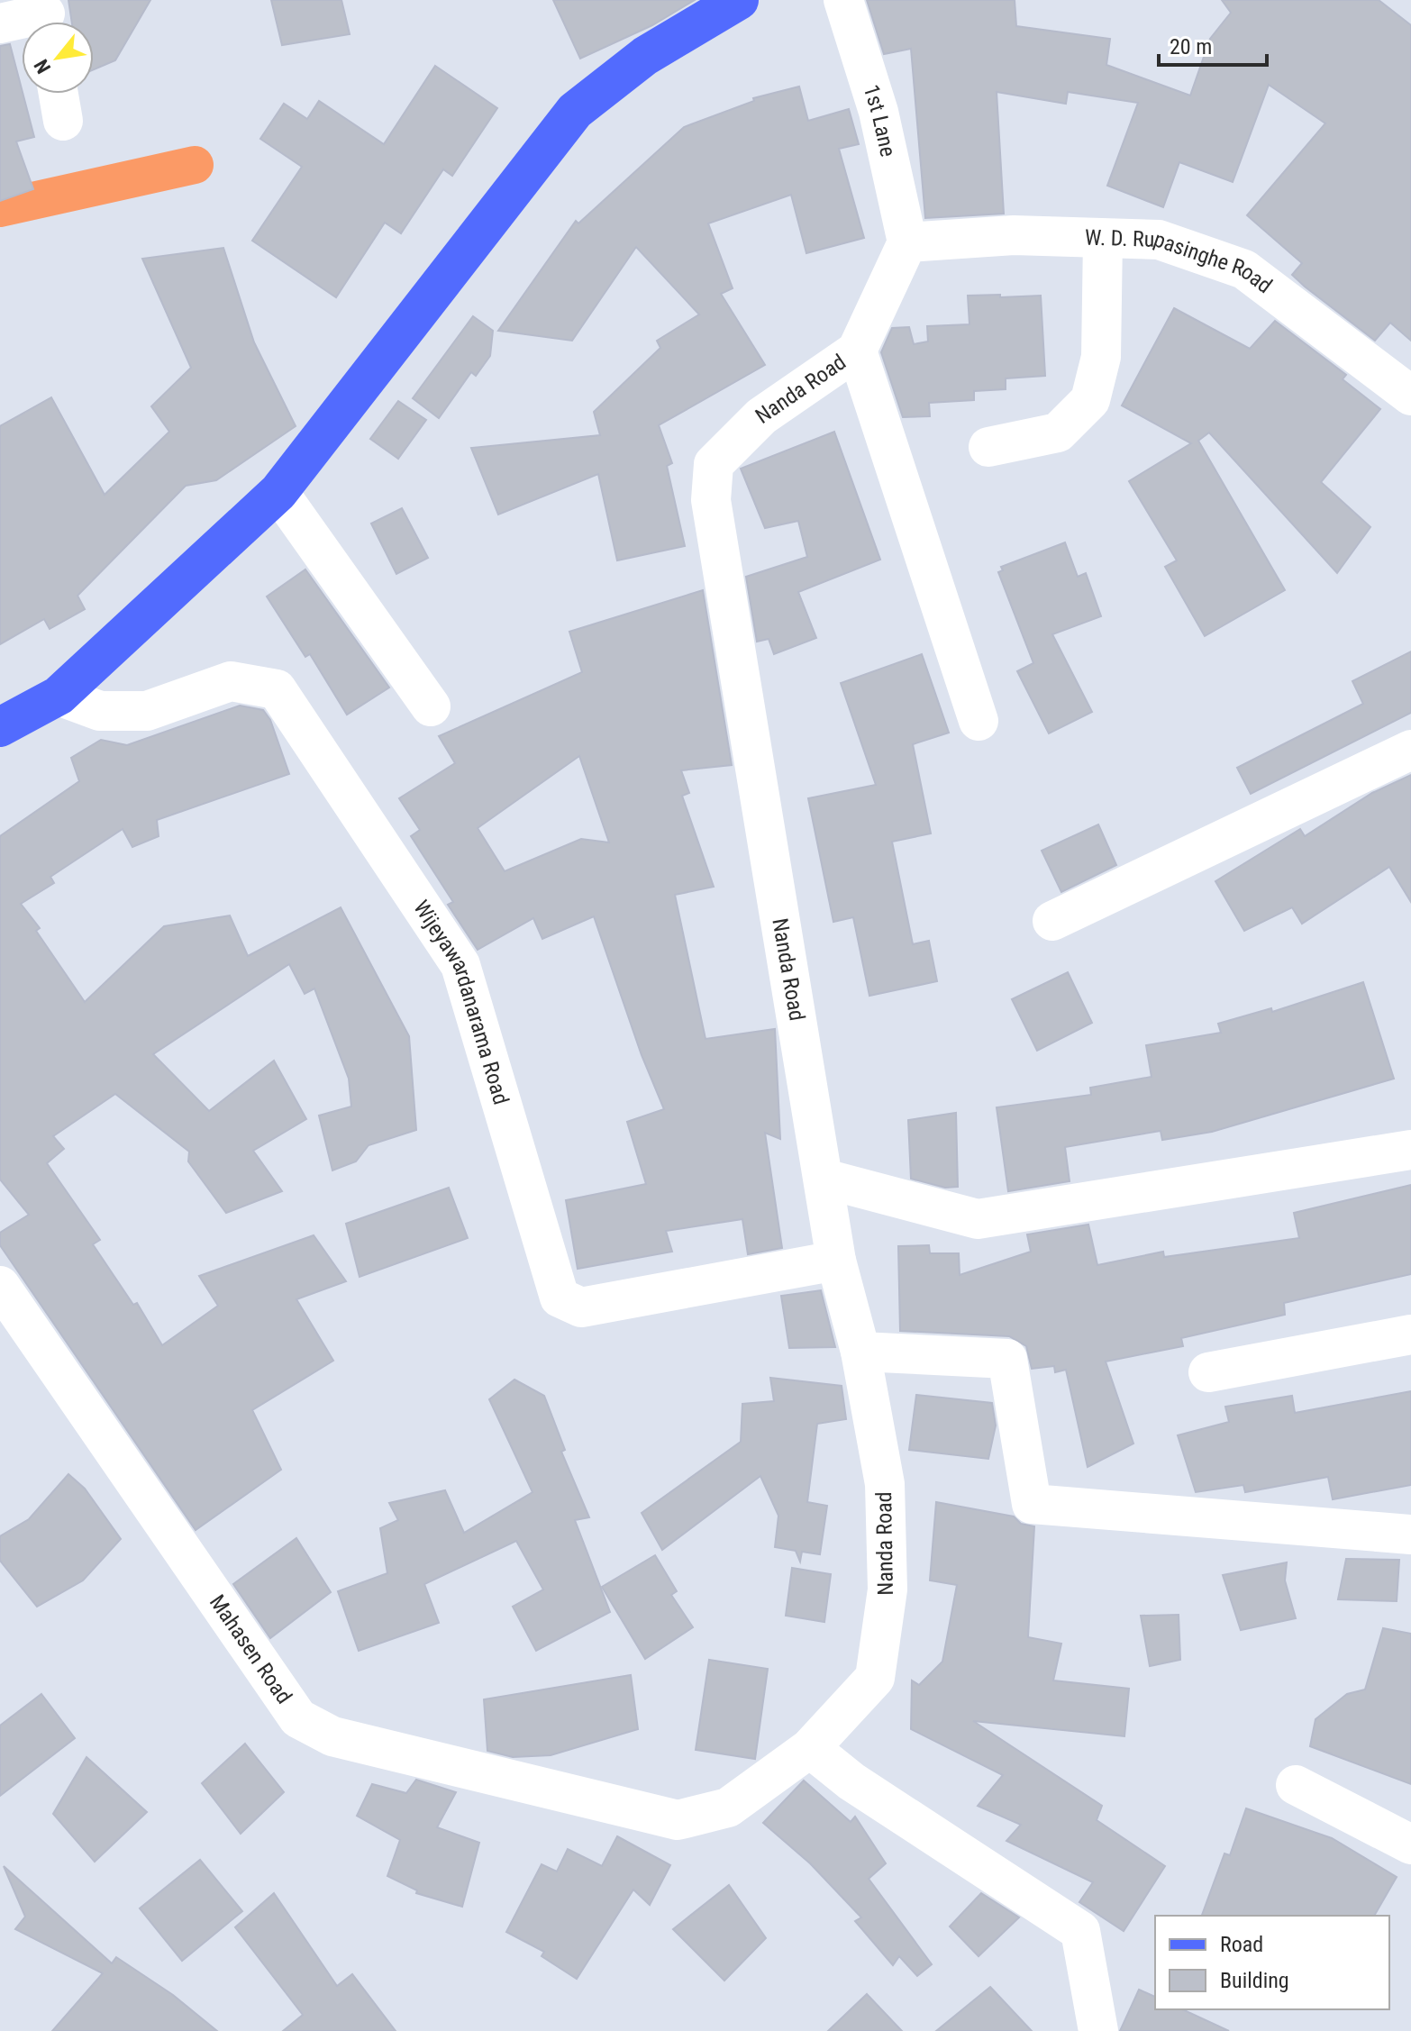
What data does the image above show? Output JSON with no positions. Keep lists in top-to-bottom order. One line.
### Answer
{"streets":{"street":["1st Lane","W. D. Rupasinghe Road","Nanda Road","Wijeyawardanarama Road","Mahasen Road"]},"crossings":[["1st Lane","W. D. Rupasinghe Road"],["1st Lane","Nanda Road"],["W. D. Rupasinghe Road","Nanda Road"],["Nanda Road","Wijeyawardanarama Road"],["Nanda Road","Mahasen Road"]],"legend":["Road","Building"],"scale_bar":"20 m","north":"bottom left"}
